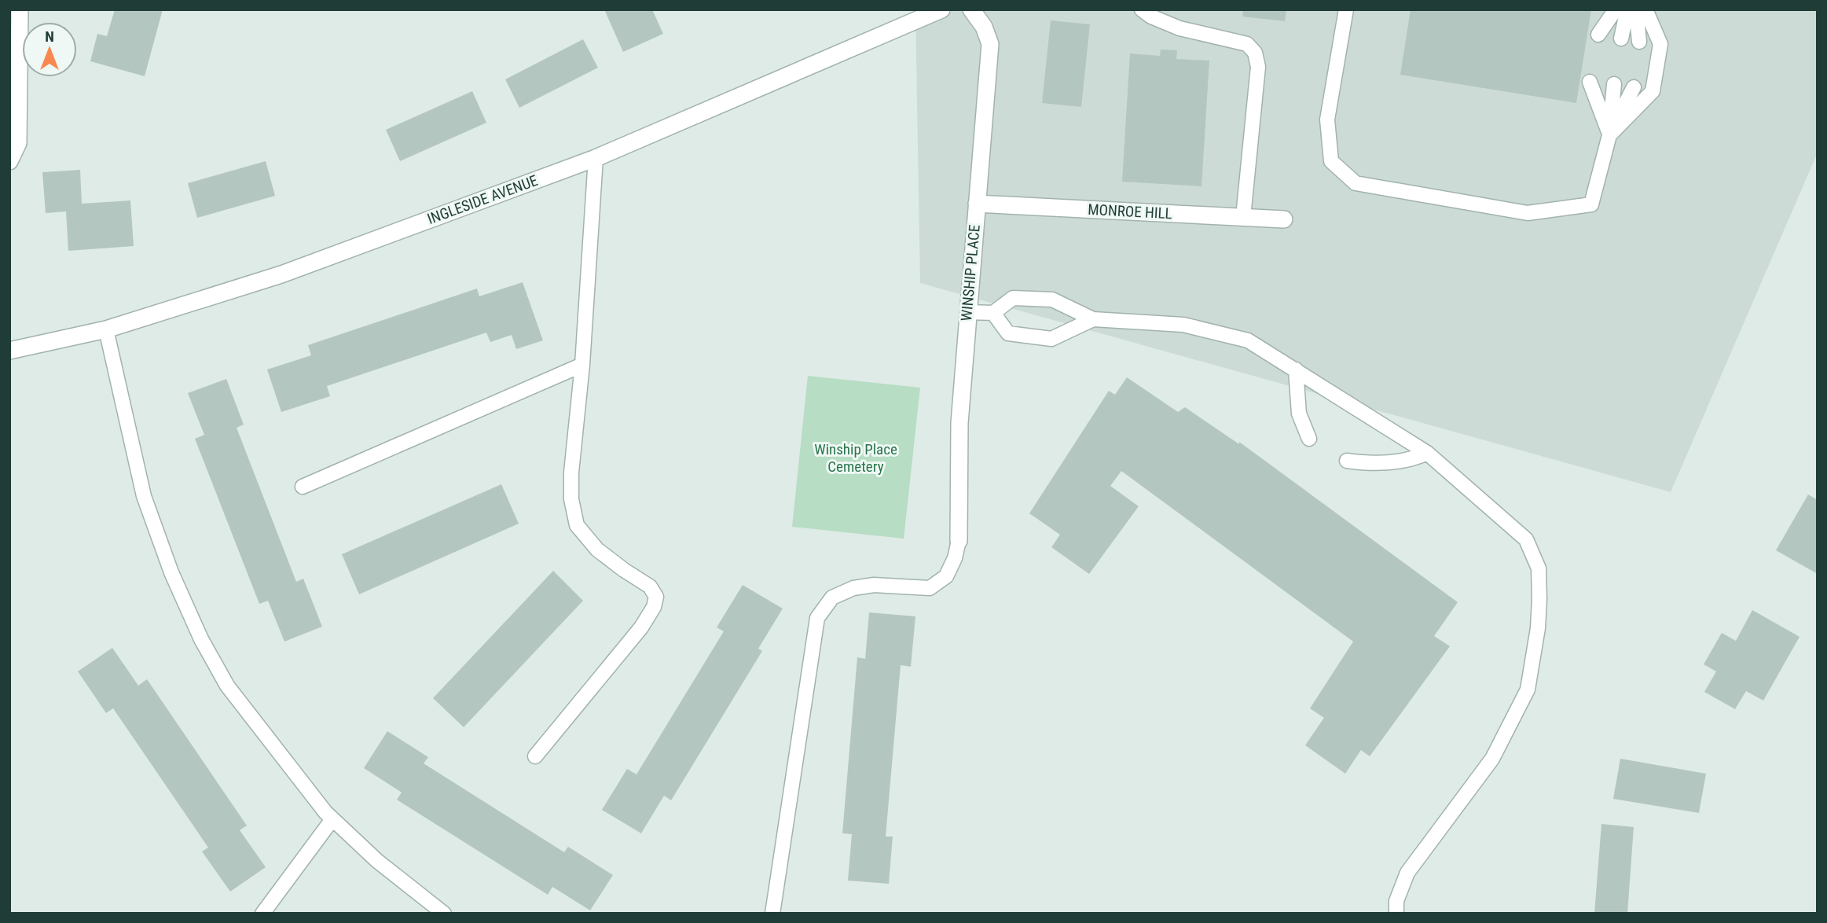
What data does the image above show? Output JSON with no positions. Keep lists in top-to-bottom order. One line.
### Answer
{"streets":{"street":["INGLESIDE AVENUE","MONROE HILL","WINSHIP PLACE"]},"crossings":[["MONROE HILL","WINSHIP PLACE"]],"parks":["Winship Place Cemetery"],"north":"top"}
